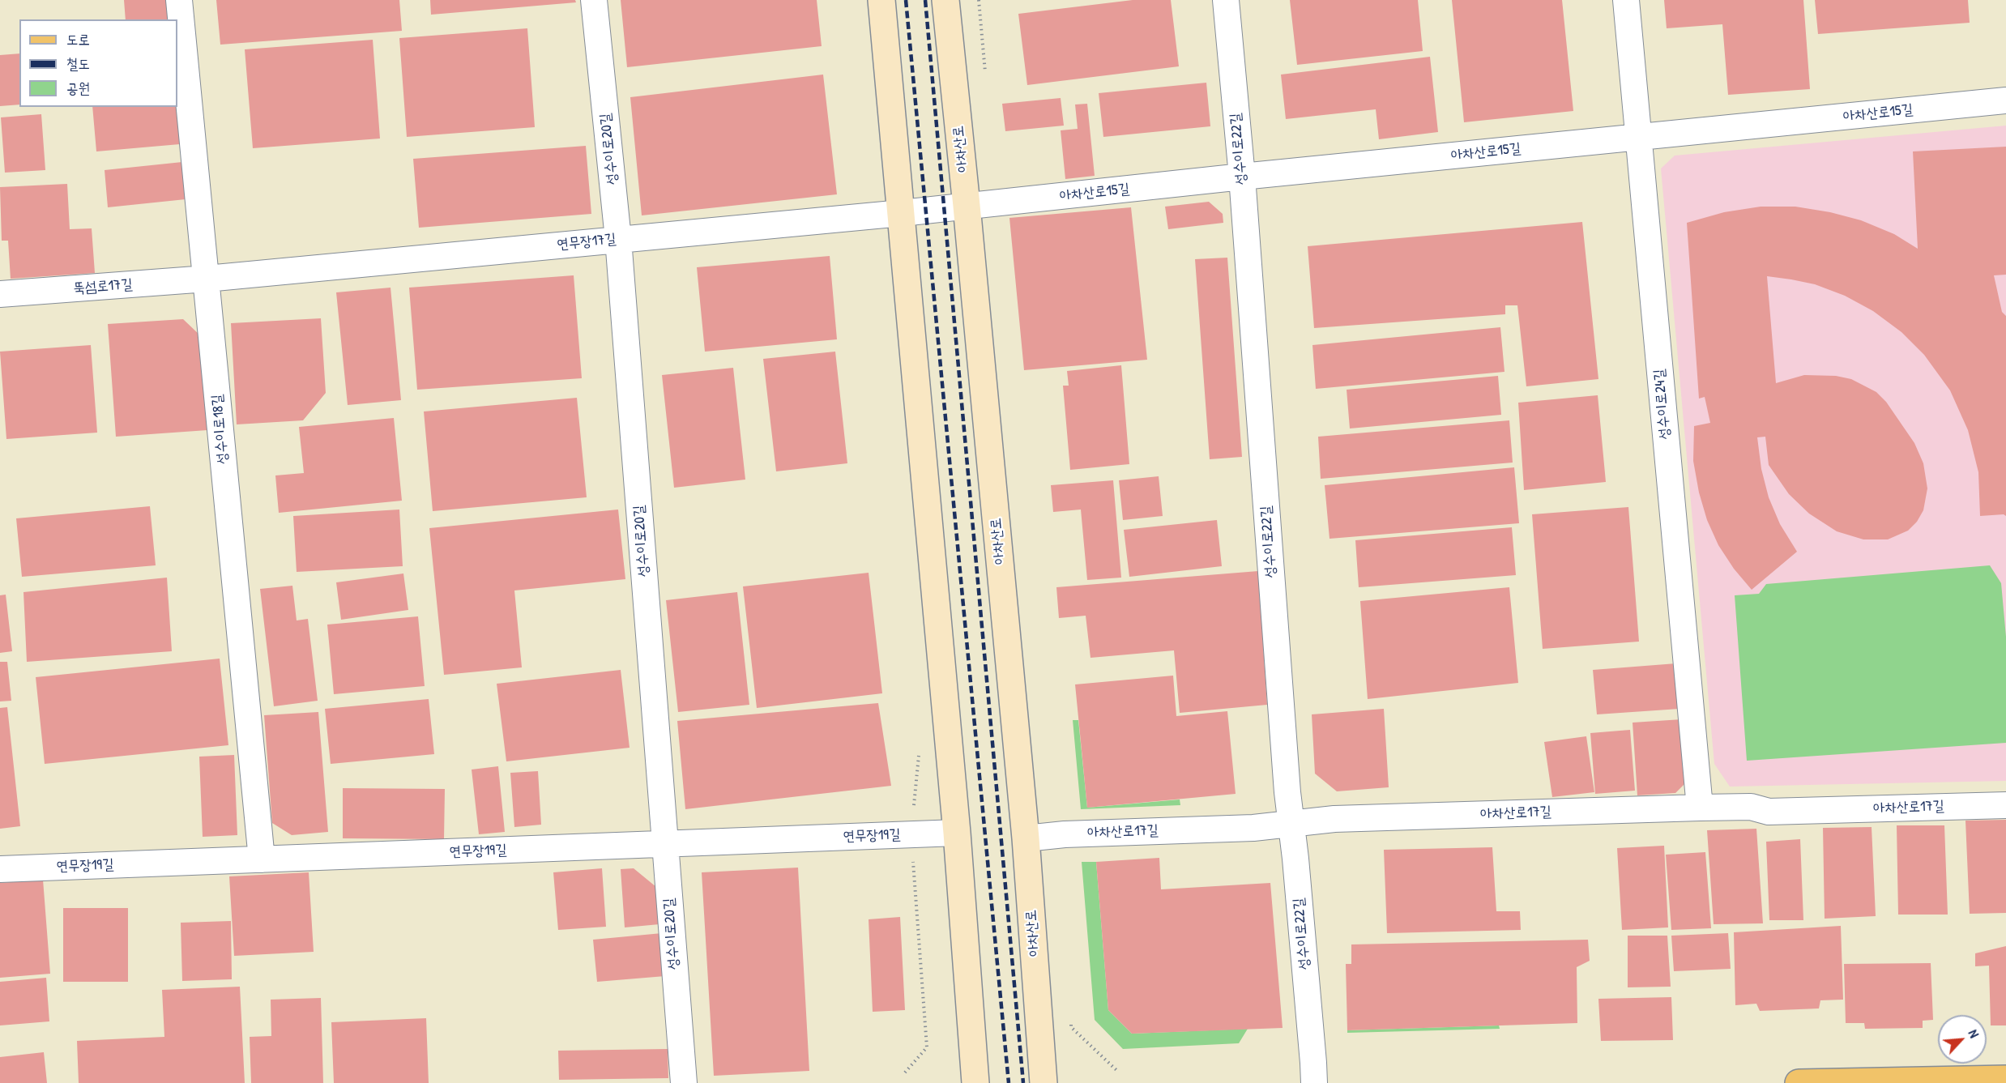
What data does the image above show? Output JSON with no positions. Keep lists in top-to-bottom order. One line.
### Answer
{"streets":{"main road":["아차산로"],"street":["아차산로15길","성수이로20길","성수이로22길","연무장17길","뚝섬로17길","성수이로24길","성수이로18길","아차산로17길","연무장19길"]},"crossings":[["아차산로15길","아차산로"],["아차산로15길","성수이로22길"],["아차산로15길","연무장17길"],["아차산로15길","성수이로24길"],["성수이로20길","연무장17길"],["성수이로20길","연무장19길"],["아차산로","연무장17길"],["아차산로","아차산로17길"],["성수이로22길","아차산로17길"],["연무장17길","뚝섬로17길"],["연무장17길","성수이로18길"],["뚝섬로17길","성수이로18길"],["성수이로24길","아차산로17길"],["성수이로18길","연무장19길"]],"legend":["도로","철도","공원"],"north":"top right"}
